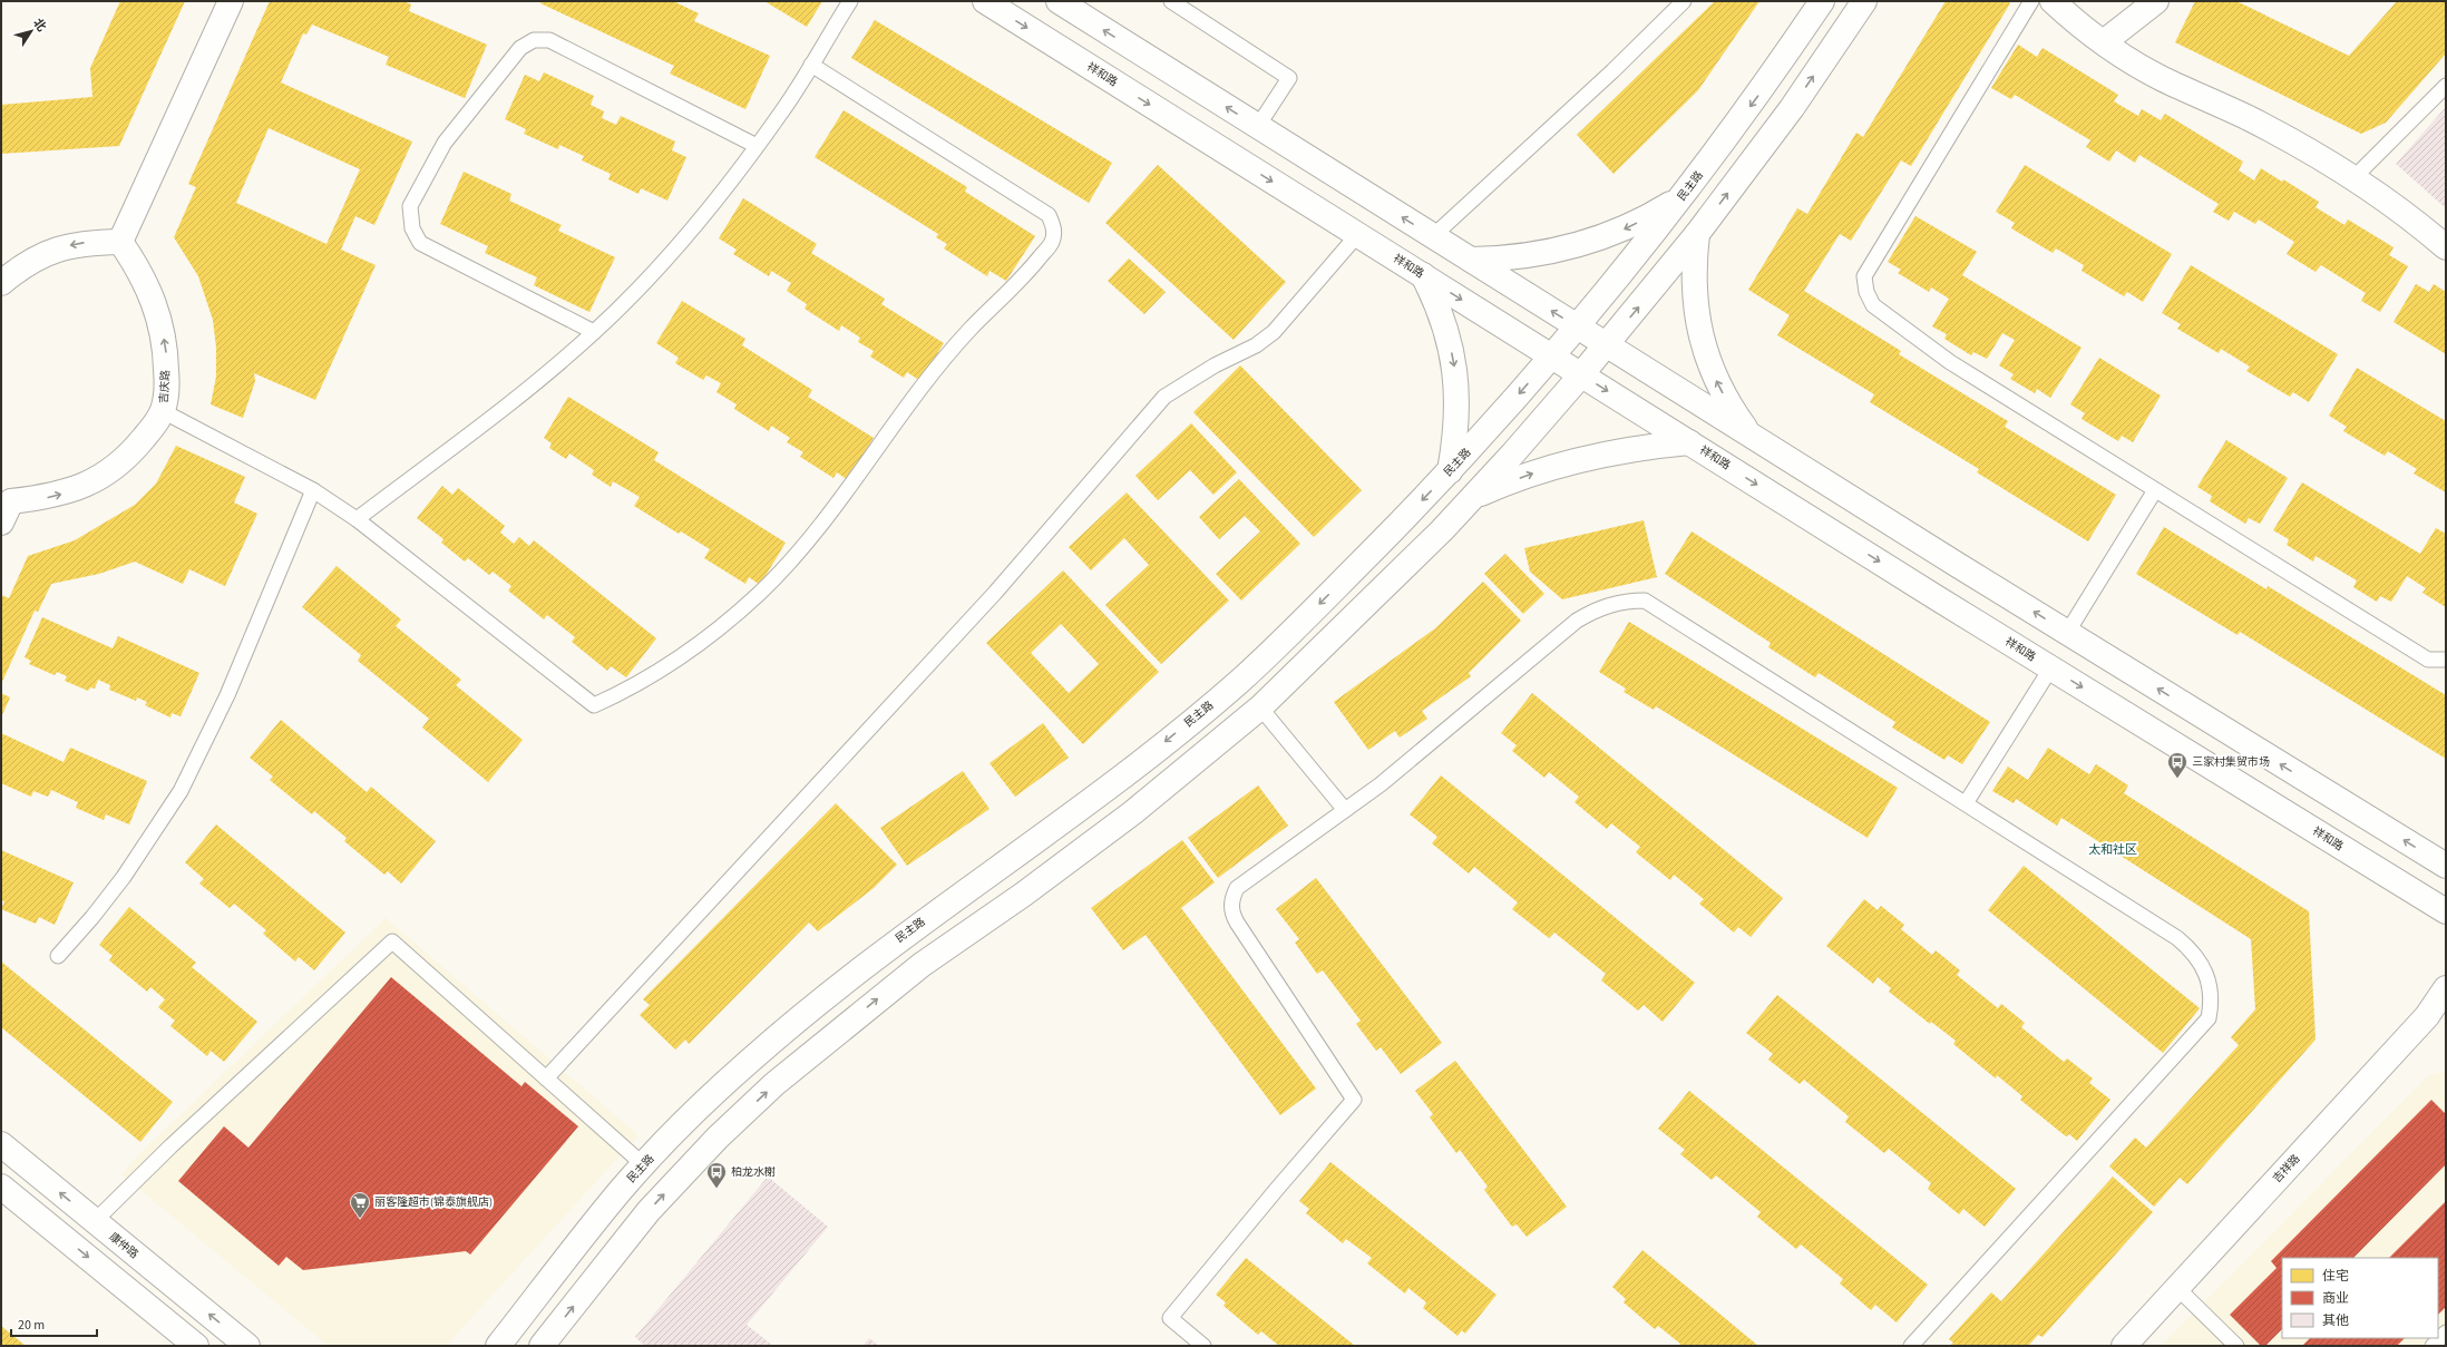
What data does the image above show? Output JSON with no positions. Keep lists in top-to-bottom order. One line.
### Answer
{"streets":{"main road":["祥和路","民主路","吉庆路","吉祥路","康仲路"]},"crossings":[["祥和路","民主路"]],"districts":["太和社区"],"places":{"bus stop":["三家村集贸市场","柏龙水榭"],"supermarket":["丽客隆超市(锦泰旗舰店)"]},"legend":["住宅","商业","其他"],"scale_bar":"20 m","north":"top right"}
